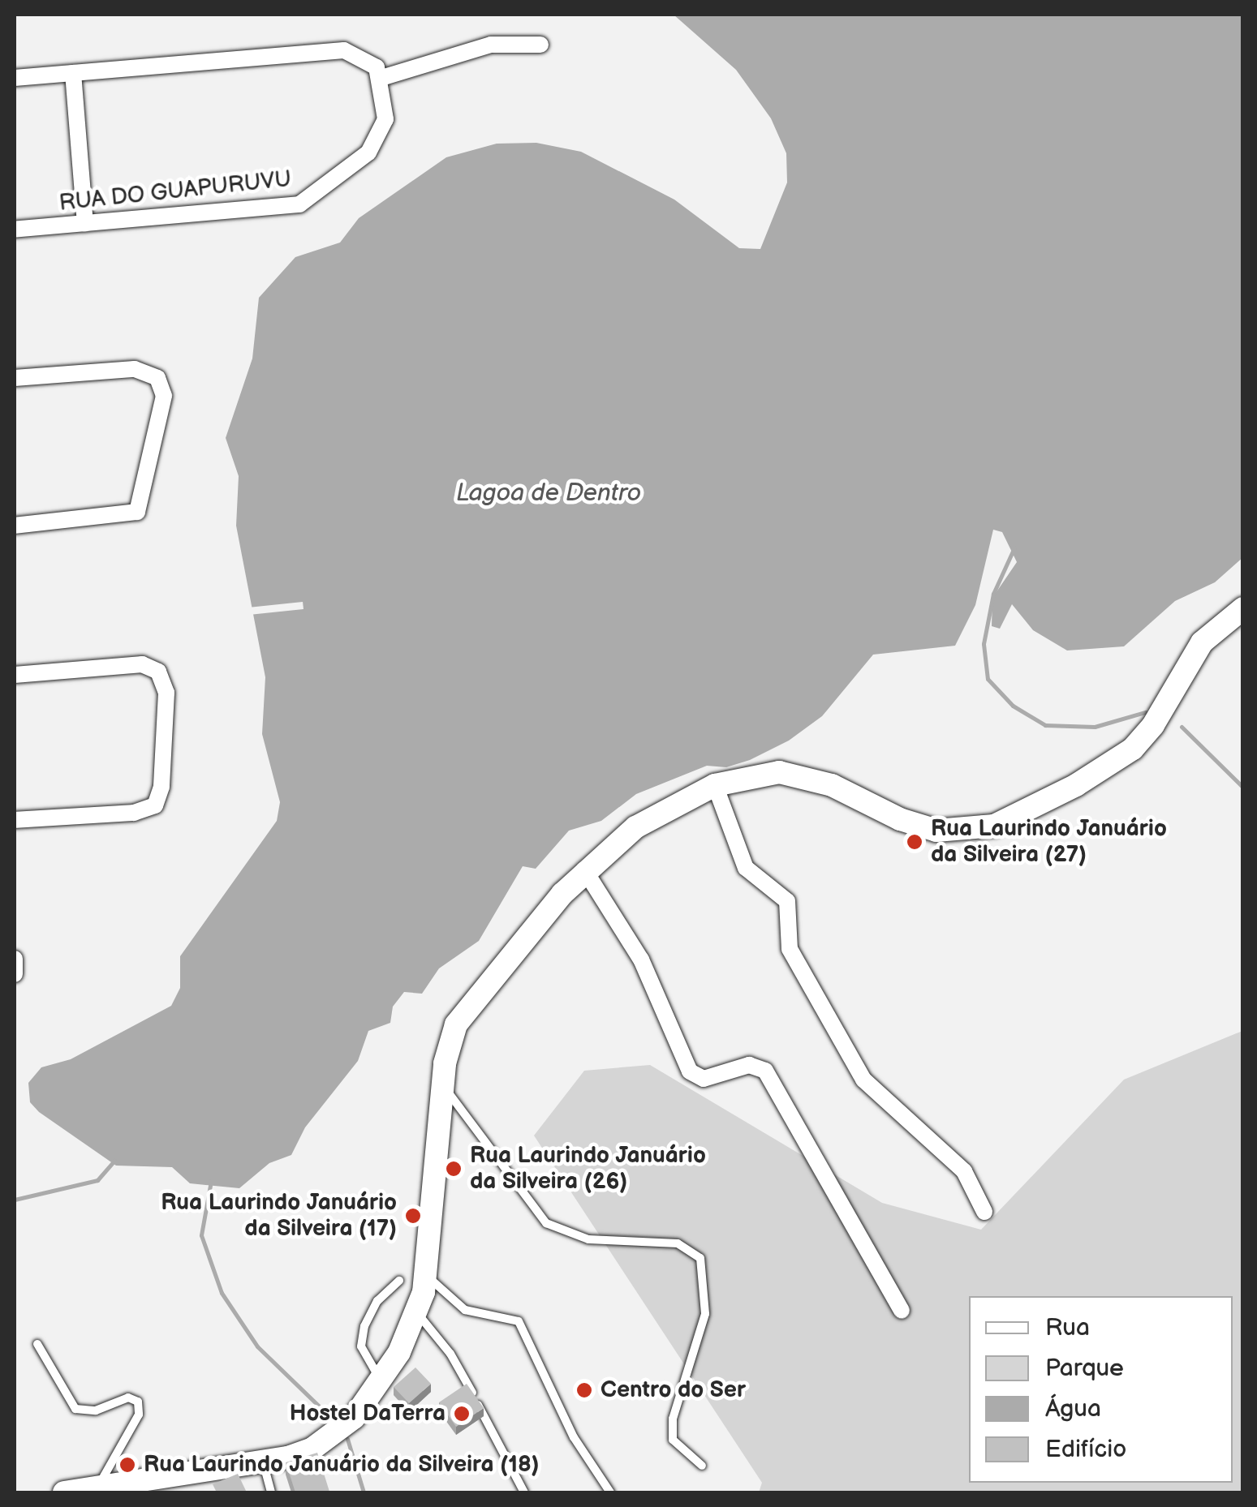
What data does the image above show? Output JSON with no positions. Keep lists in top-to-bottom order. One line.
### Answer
{"streets":{"street":["RUA DO GUAPURUVU"]},"water":["Lagoa de Dentro"],"places":["Rua Laurindo Januário da Silveira (27)","Rua Laurindo Januário da Silveira (26)","Rua Laurindo Januário da Silveira (17)","Centro do Ser","Hostel DaTerra","Rua Laurindo Januário da Silveira (18)"],"legend":["Rua","Parque","Água","Edifício"]}
